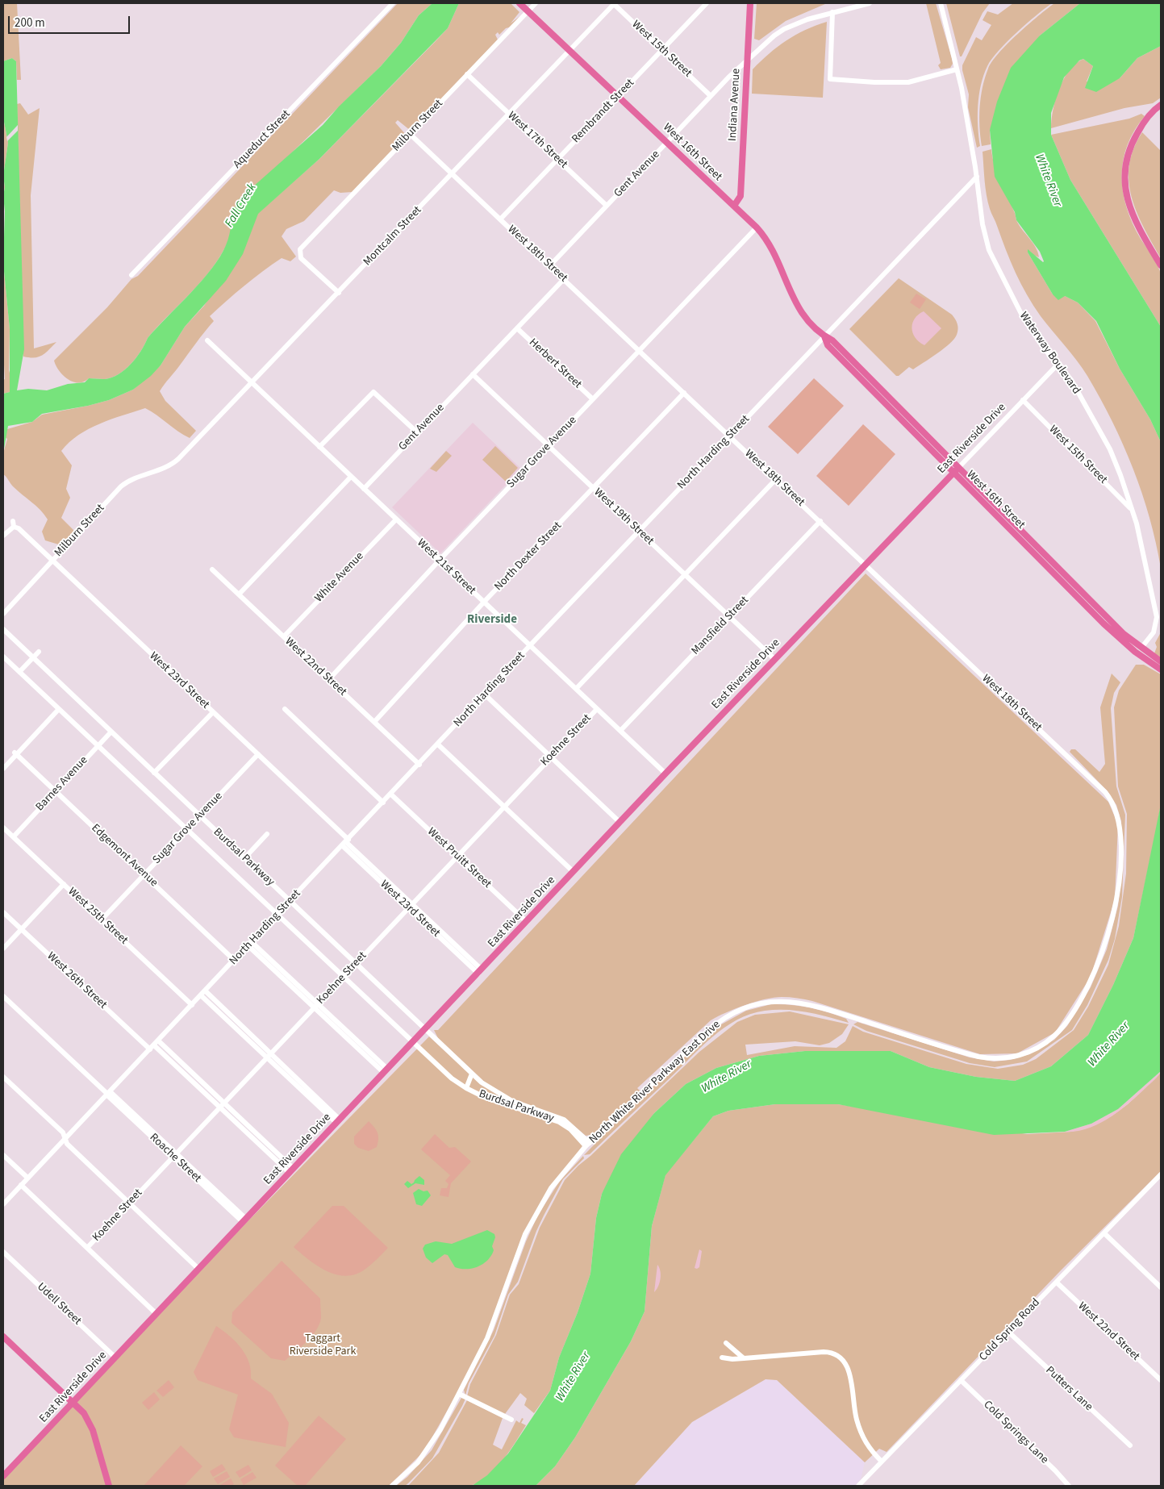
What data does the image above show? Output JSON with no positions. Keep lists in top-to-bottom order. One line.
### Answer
{"streets":{"main road":["Indiana Avenue","West 16th Street","East Riverside Drive"],"street":["West 15th Street","Rembrandt Street","Milburn Street","Aqueduct Street","West 17th Street","Gent Avenue","Montcalm Street","West 18th Street","Waterway Boulevard","Herbert Street","Sugar Grove Avenue","North Harding Street","West 19th Street","North Dexter Street","West 21st Street","White Avenue","Mansfield Street","West 22nd Street","West 23rd Street","Koehne Street","Barnes Avenue","Edgemont Avenue","Burdsal Parkway","West Pruitt Street","West 25th Street","West 26th Street","North White River Parkway East Drive","Roache Street","Udell Street","Cold Spring Road","Putters Lane","Cold Springs Lane"]},"crossings":[["West 15th Street","Rembrandt Street"],["West 15th Street","Gent Avenue"],["West 15th Street","Montcalm Street"],["West 15th Street","Waterway Boulevard"],["West 15th Street","East Riverside Drive"],["Indiana Avenue","West 16th Street"],["Indiana Avenue","Gent Avenue"],["Rembrandt Street","West 17th Street"],["Rembrandt Street","West 16th Street"],["Rembrandt Street","West 18th Street"],["Milburn Street","West 17th Street"],["Milburn Street","West 16th Street"],["Milburn Street","Montcalm Street"],["Milburn Street","West 18th Street"],["Milburn Street","West 23rd Street"],["West 17th Street","Gent Avenue"],["West 17th Street","Montcalm Street"],["West 16th Street","Gent Avenue"],["West 16th Street","Montcalm Street"],["West 16th Street","Waterway Boulevard"],["West 16th Street","East Riverside Drive"],["West 16th Street","Sugar Grove Avenue"],["West 16th Street","North Harding Street"],["Gent Avenue","West 18th Street"],["Gent Avenue","Herbert Street"],["Gent Avenue","West 19th Street"],["Gent Avenue","West 21st Street"],["Montcalm Street","West 18th Street"],["Montcalm Street","West 21st Street"],["West 18th Street","East Riverside Drive"],["West 18th Street","Sugar Grove Avenue"],["West 18th Street","North Harding Street"],["West 18th Street","North Dexter Street"],["West 18th Street","Mansfield Street"],["West 18th Street","North White River Parkway East Drive"],["Waterway Boulevard","East Riverside Drive"],["Waterway Boulevard","North Harding Street"],["Herbert Street","Sugar Grove Avenue"],["East Riverside Drive","West 19th Street"],["East Riverside Drive","West 21st Street"],["East Riverside Drive","West 23rd Street"],["East Riverside Drive","Burdsal Parkway"],["East Riverside Drive","West Pruitt Street"],["East Riverside Drive","West 26th Street"],["East Riverside Drive","Roache Street"],["East Riverside Drive","Udell Street"],["Sugar Grove Avenue","West 19th Street"],["Sugar Grove Avenue","West 21st Street"],["Sugar Grove Avenue","West 22nd Street"],["Sugar Grove Avenue","West 23rd Street"],["Sugar Grove Avenue","Edgemont Avenue"],["Sugar Grove Avenue","Burdsal Parkway"],["Sugar Grove Avenue","West 25th Street"],["North Harding Street","West 19th Street"],["North Harding Street","West 21st Street"],["North Harding Street","West 22nd Street"],["North Harding Street","West 23rd Street"],["North Harding Street","Edgemont Avenue"],["North Harding Street","Burdsal Parkway"],["North Harding Street","West Pruitt Street"],["North Harding Street","West 25th Street"],["North Harding Street","West 26th Street"],["North Harding Street","Roache Street"],["West 19th Street","North Dexter Street"],["West 19th Street","Mansfield Street"],["North Dexter Street","West 21st Street"],["North Dexter Street","West 22nd Street"],["West 21st Street","White Avenue"],["West 21st Street","Mansfield Street"],["West 21st Street","Koehne Street"],["White Avenue","West 22nd Street"],["West 22nd Street","Cold Spring Road"],["West 23rd Street","Koehne Street"],["Koehne Street","Burdsal Parkway"],["Koehne Street","West Pruitt Street"],["Koehne Street","West 26th Street"],["Koehne Street","Roache Street"],["Barnes Avenue","Edgemont Avenue"],["Barnes Avenue","Burdsal Parkway"],["Barnes Avenue","West 25th Street"],["Burdsal Parkway","North White River Parkway East Drive"],["Cold Spring Road","Putters Lane"],["Cold Spring Road","Cold Springs Lane"]],"districts":["Riverside"],"water":["White River","Fall Creek"],"parks":["Taggart Riverside Park"],"scale_bar":"200 m"}
